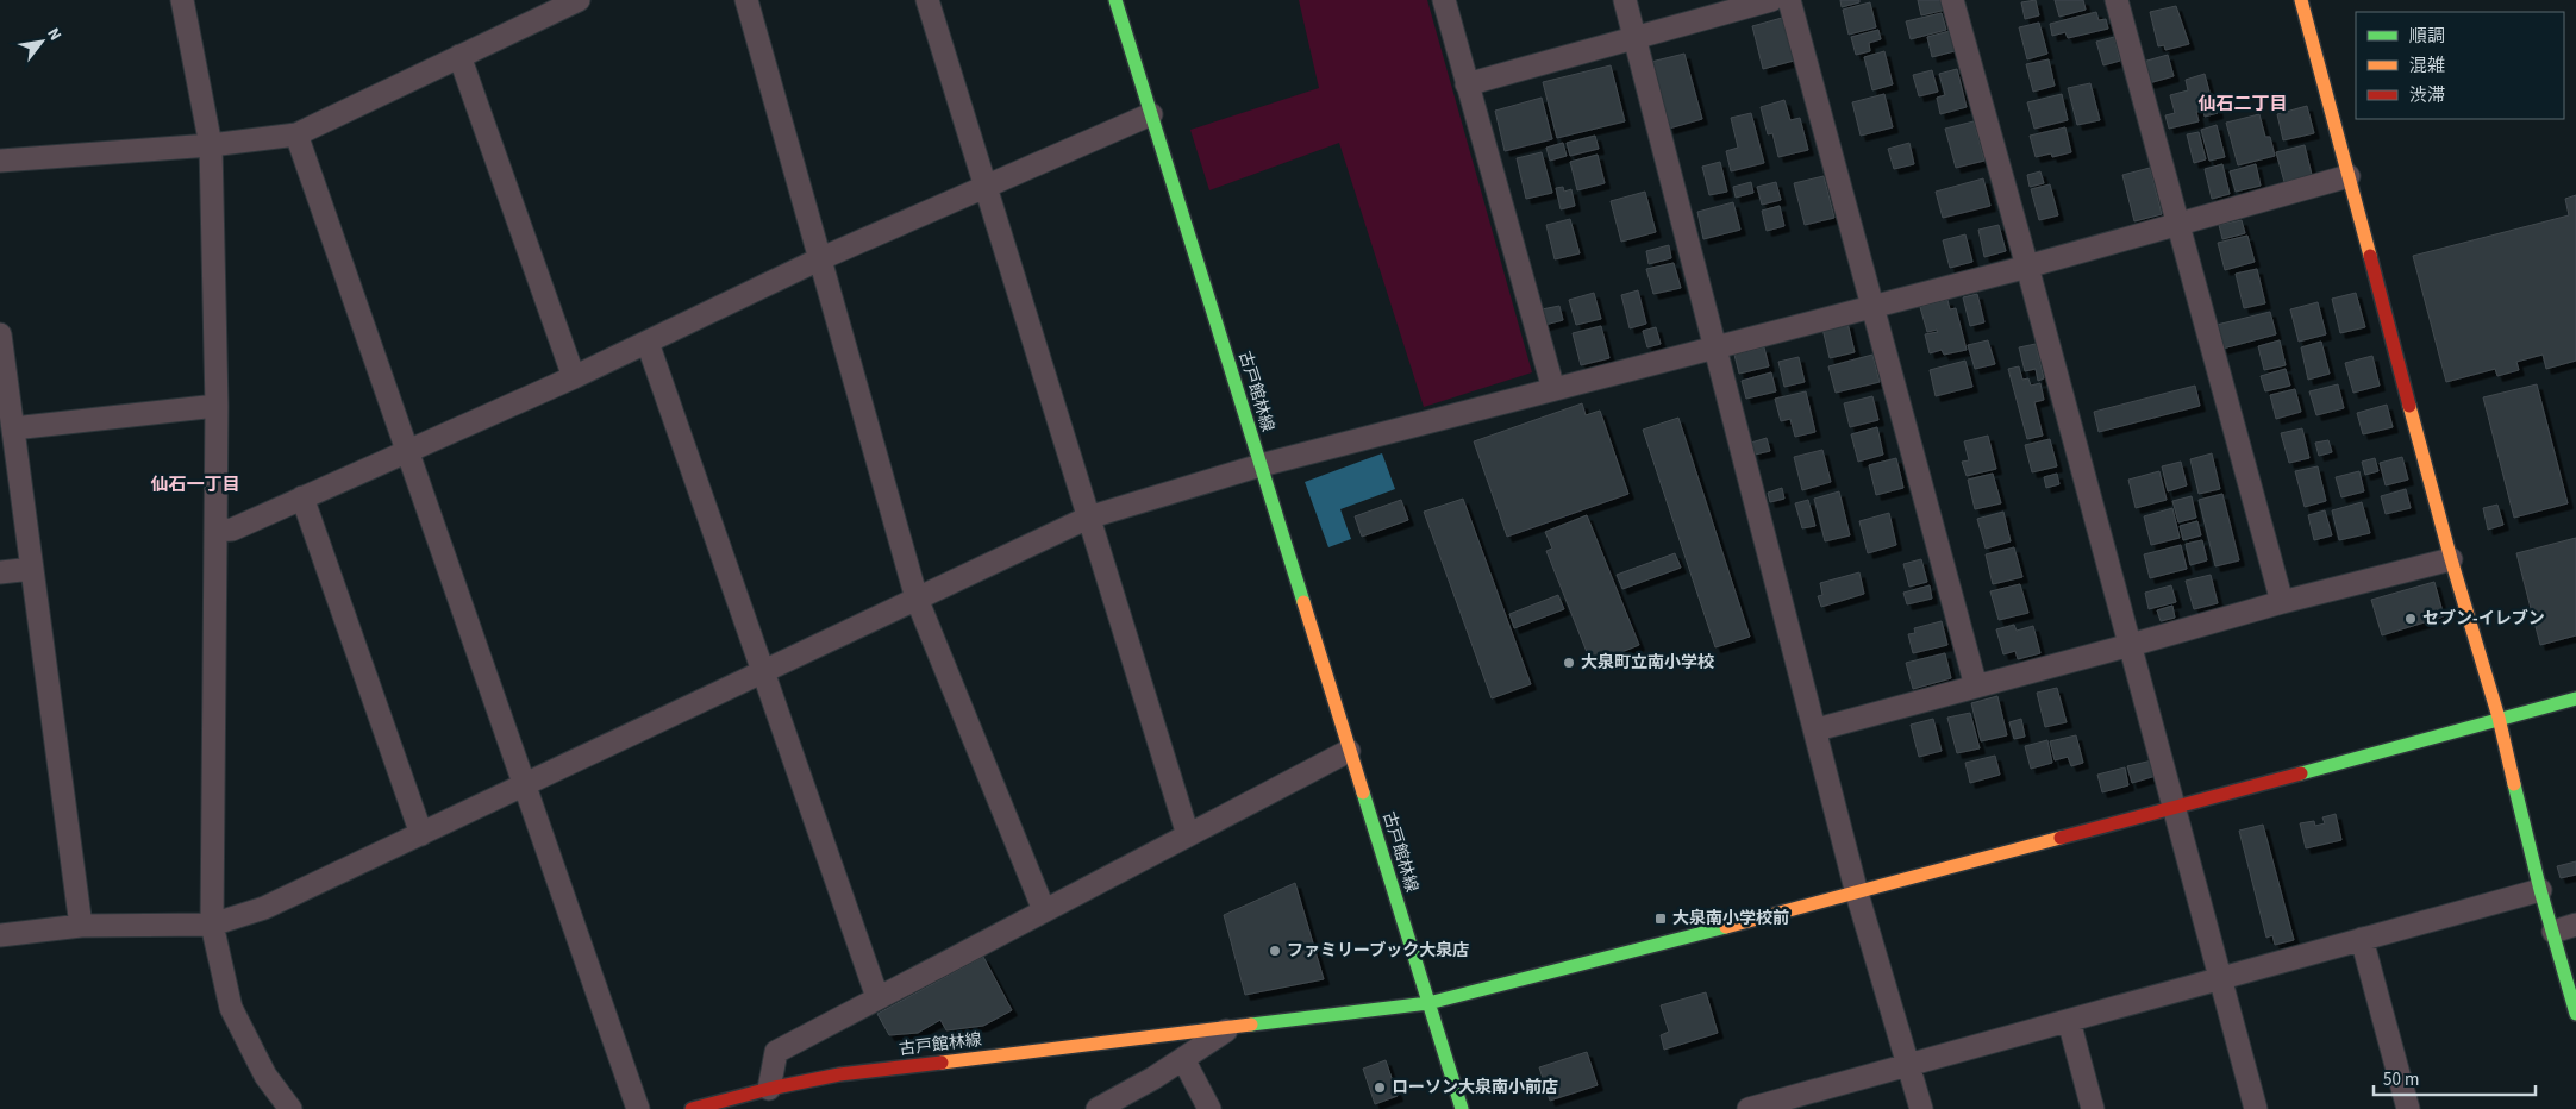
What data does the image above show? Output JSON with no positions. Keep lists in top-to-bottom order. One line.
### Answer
{"streets":{"street":["古戸館林線"]},"districts":["仙石二丁目","仙石一丁目"],"places":{"other":["セブン-イレブン","大泉町立南小学校","ファミリーブック大泉店","ローソン大泉南小前店"],"transit":["大泉南小学校前"]},"legend":["順調","混雑","渋滞"],"scale_bar":"50 m","north":"top right"}
